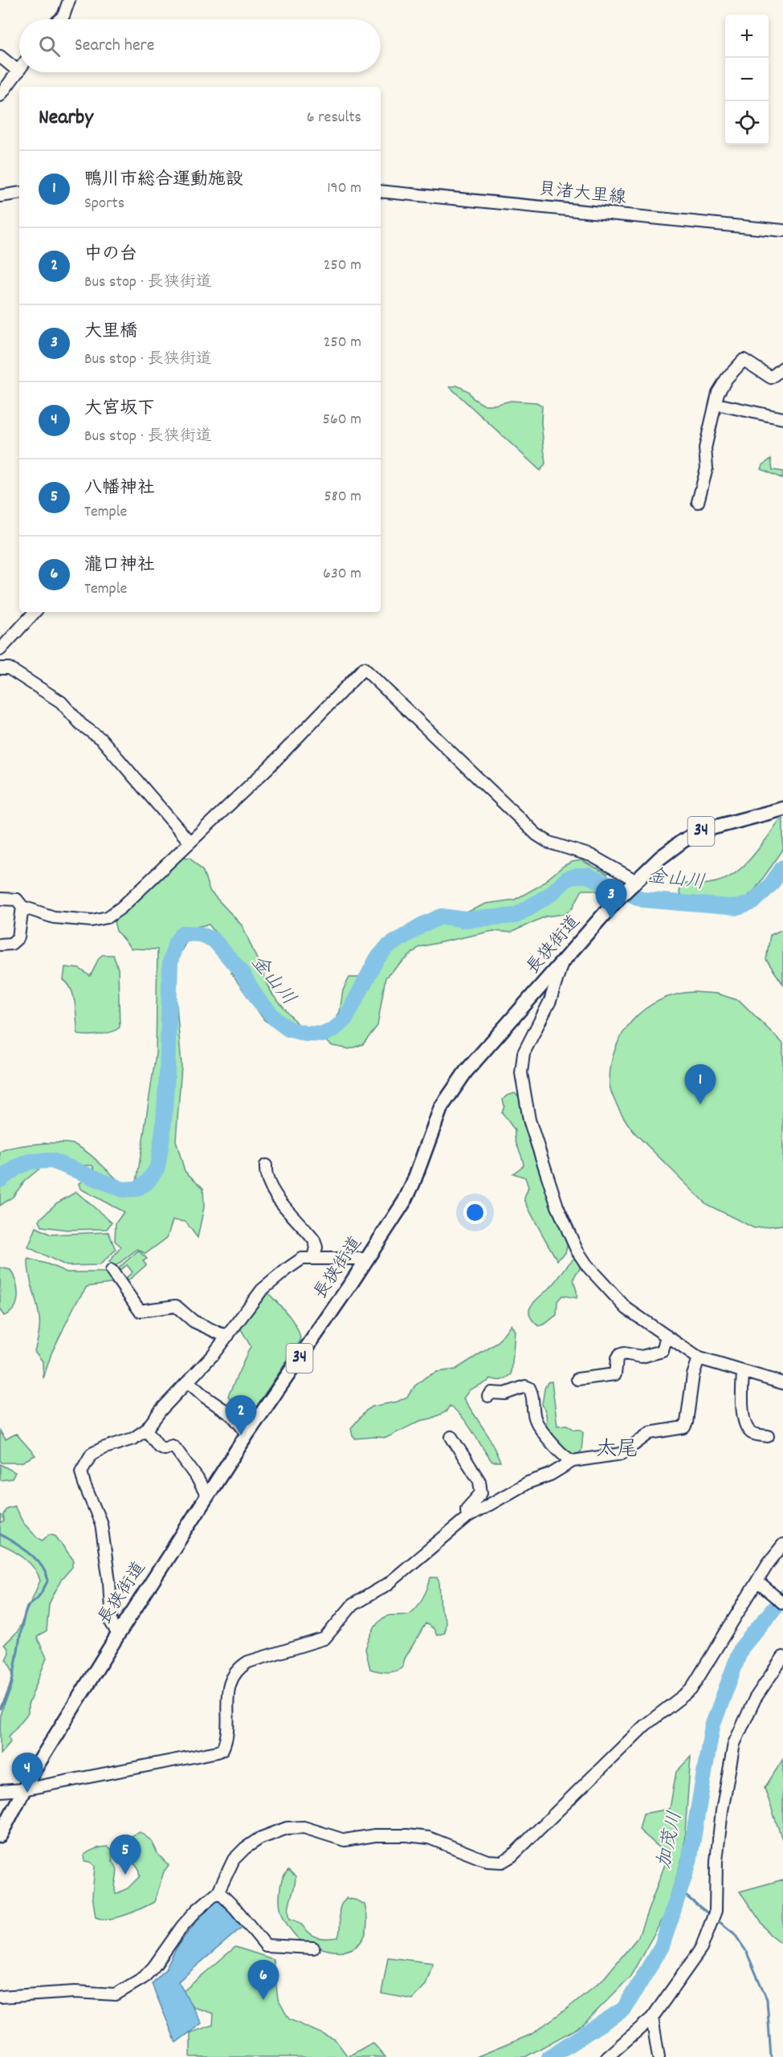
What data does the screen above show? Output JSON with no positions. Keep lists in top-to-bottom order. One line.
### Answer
{"streets":{"main road":["34","長狭街道"],"street":["貝渚大里線"]},"districts":["太尾"],"water":["金山川","加茂川"],"page":{"map_buttons":["+","−"],"search":"Search here","heading":["Nearby","6 results"],"list":[{"mark":"1","name":"鴨川市総合運動施設","note":"Sports","value":"190 m"},{"mark":"2","name":"中の台","note":"Bus stop · 長狭街道","value":"250 m"},{"mark":"3","name":"大里橋","note":"Bus stop · 長狭街道","value":"250 m"},{"mark":"4","name":"大宮坂下","note":"Bus stop · 長狭街道","value":"560 m"},{"mark":"5","name":"八幡神社","note":"Temple","value":"580 m"},{"mark":"6","name":"瀧口神社","note":"Temple","value":"630 m"}],"pins":["3","1","2","4","5","6"]}}
